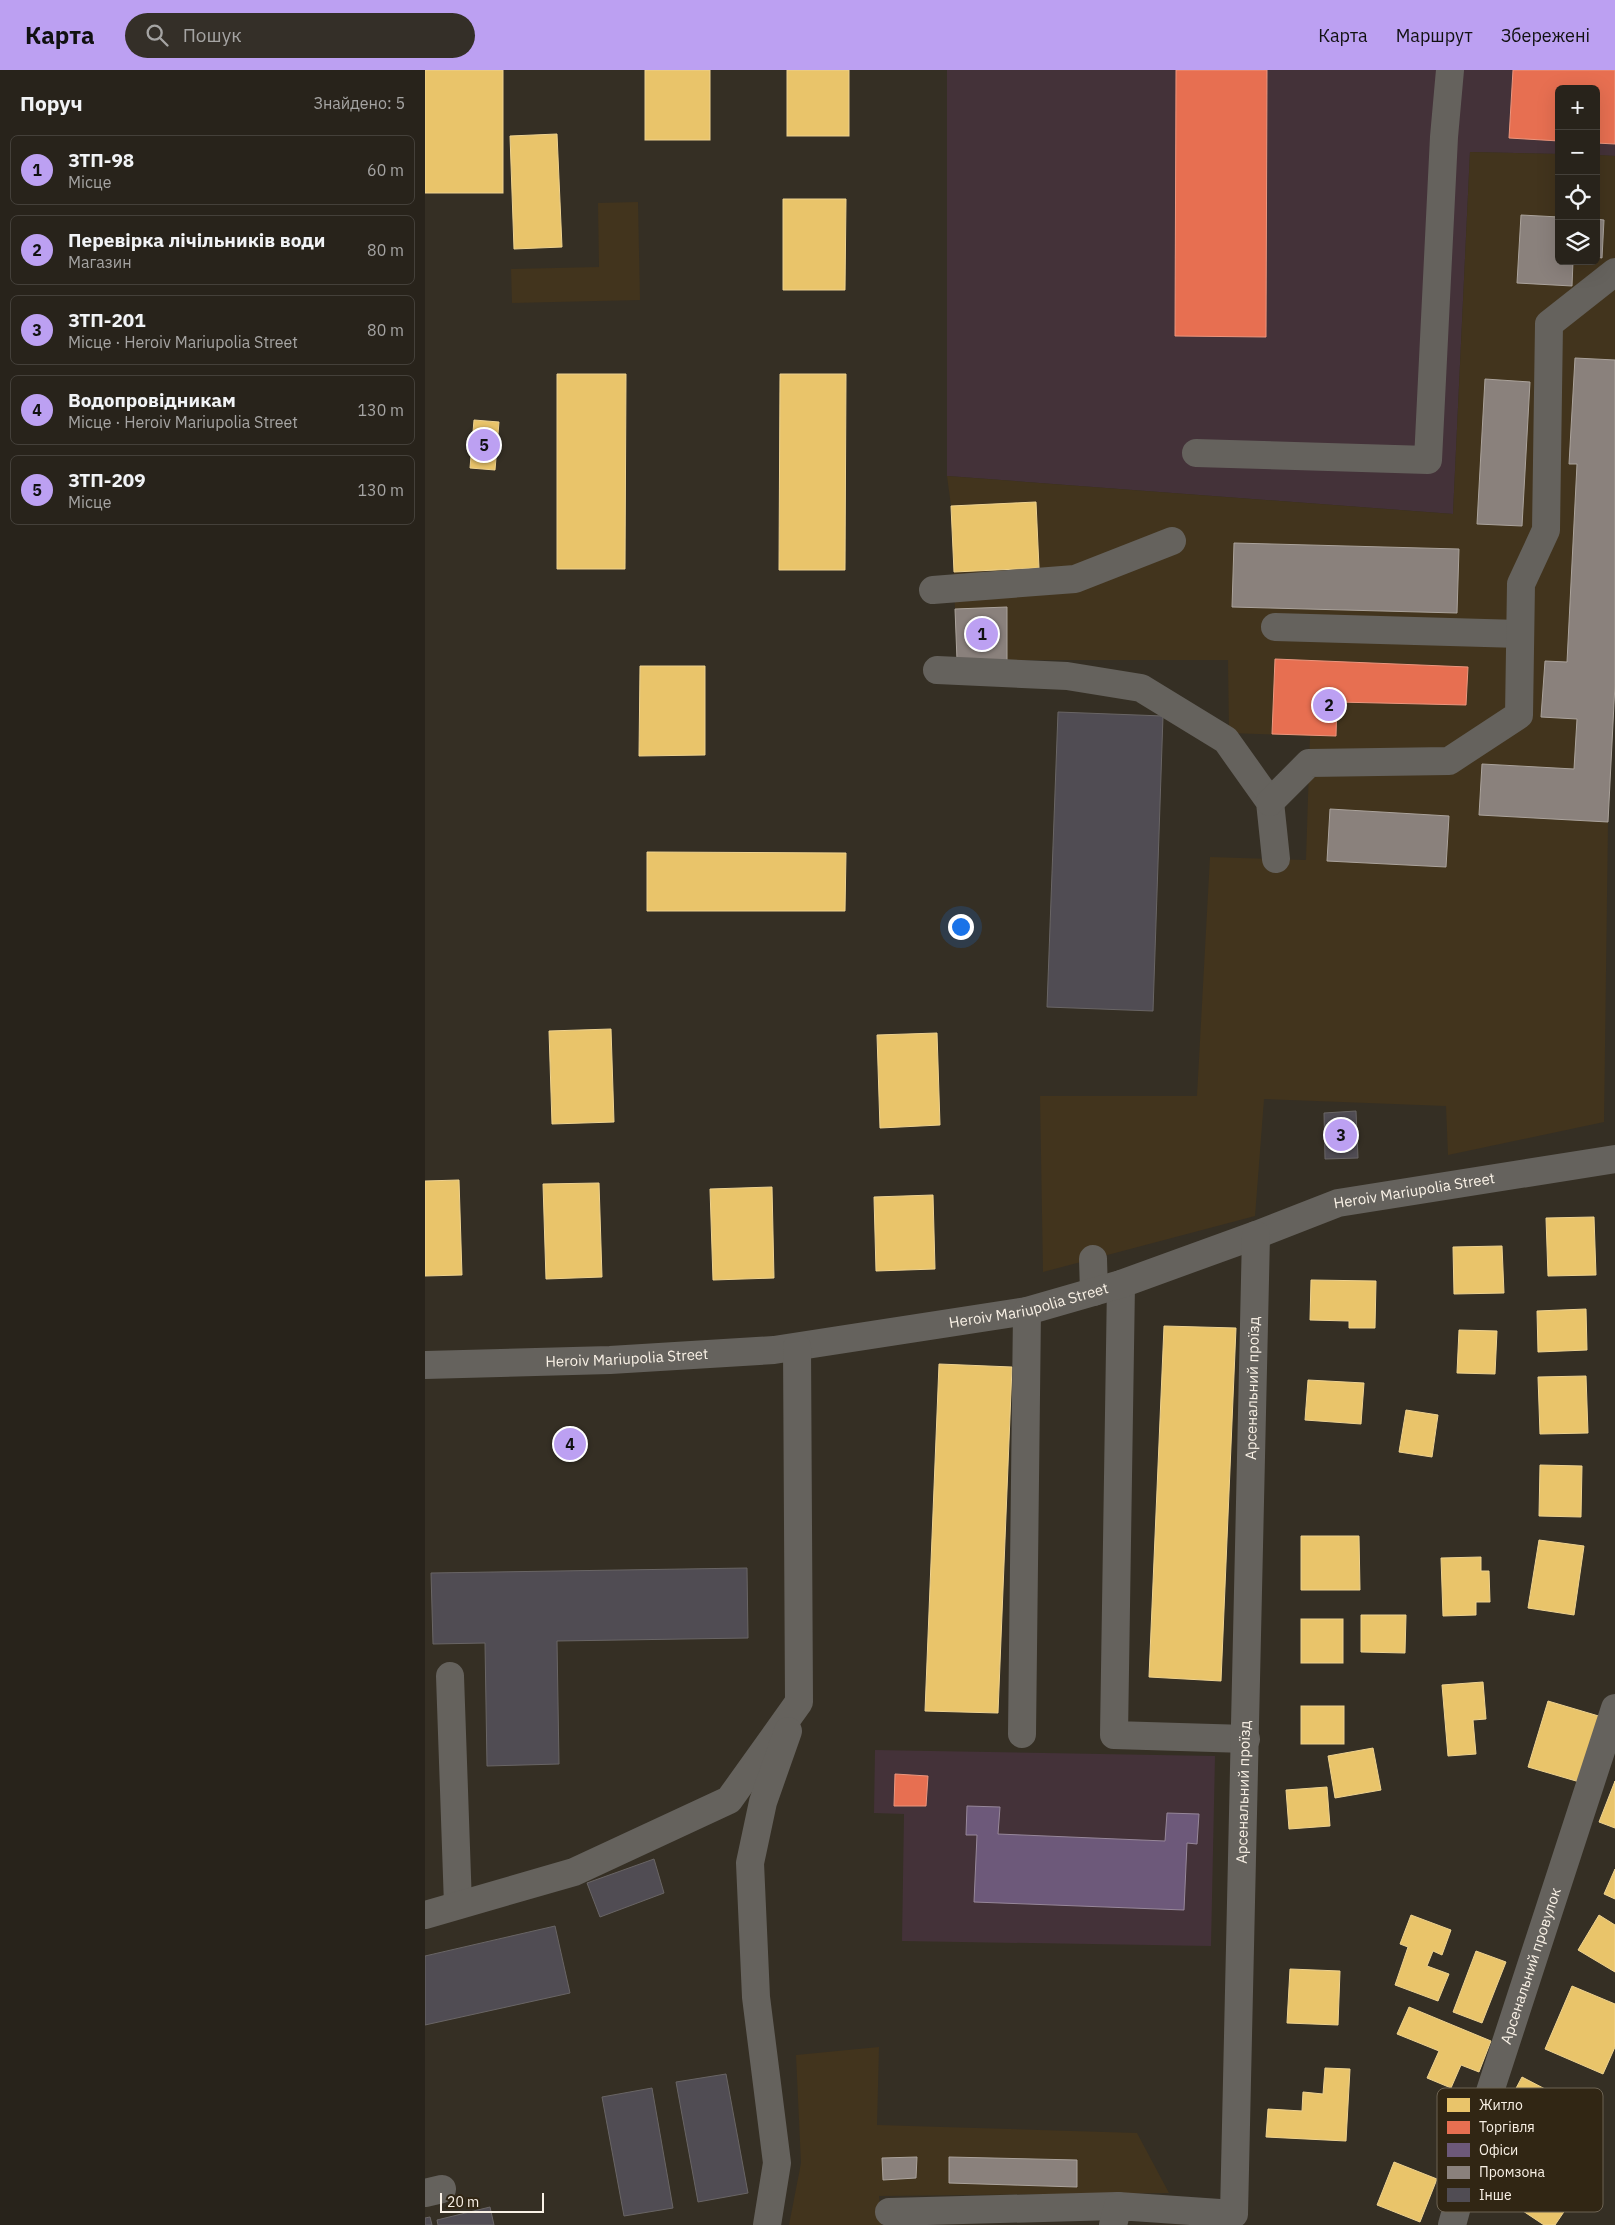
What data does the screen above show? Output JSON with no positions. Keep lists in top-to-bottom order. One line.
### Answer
{"streets":{"street":["Heroiv Mariupolia Street","Арсенальний проїзд","Арсенальний провулок"]},"crossings":[["Heroiv Mariupolia Street","Арсенальний проїзд"]],"legend":["Житло","Торгівля","Офіси","Промзона","Інше"],"scale_bar":"20 m","page":{"header":"Карта","search":"Пошук","nav":["Карта","Маршрут","Збережені"],"heading":["Поруч","Знайдено: 5"],"map_buttons":["+","−"],"list":[{"mark":"1","name":"ЗТП-98","note":"Місце","value":"60 m"},{"mark":"2","name":"Перевірка лічільників води","note":"Магазин","value":"80 m"},{"mark":"3","name":"ЗТП-201","note":"Місце · Heroiv Mariupolia Street","value":"80 m"},{"mark":"4","name":"Водопровідникам","note":"Місце · Heroiv Mariupolia Street","value":"130 m"},{"mark":"5","name":"ЗТП-209","note":"Місце","value":"130 m"}],"pins":["5","1","2","3","4"],"scale":"20 m"}}
